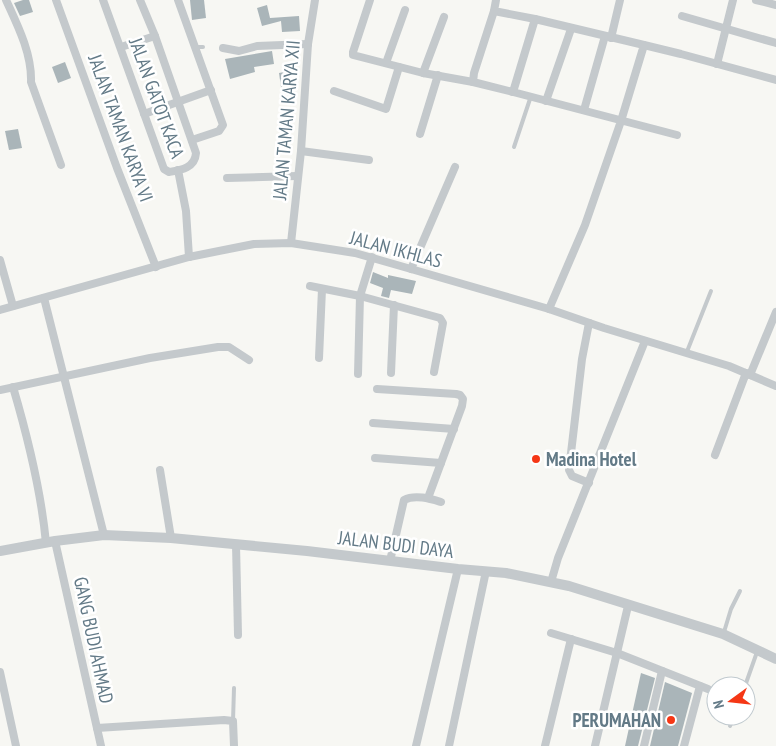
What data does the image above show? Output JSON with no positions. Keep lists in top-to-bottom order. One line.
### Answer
{"streets":{"street":["JALAN GATOT KACA","JALAN TAMAN KARYA XII","JALAN TAMAN KARYA VI","JALAN IKHLAS","JALAN BUDI DAYA","GANG BUDI AHMAD"]},"crossings":[["JALAN TAMAN KARYA XII","JALAN IKHLAS"],["JALAN TAMAN KARYA VI","JALAN IKHLAS"],["JALAN BUDI DAYA","GANG BUDI AHMAD"]],"places":["Madina Hotel","PERUMAHAN"],"north":"left"}
